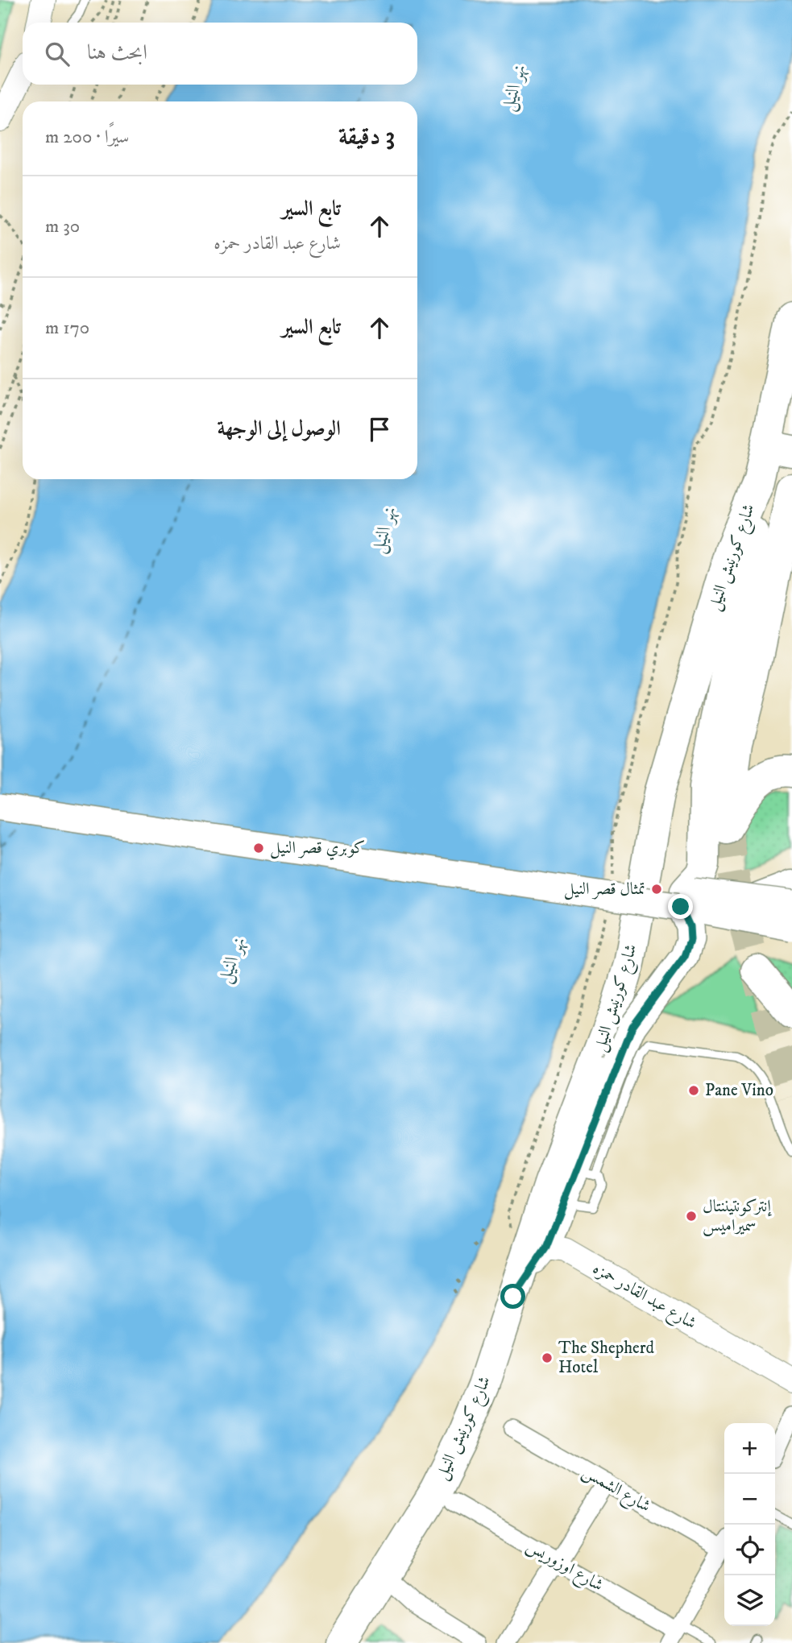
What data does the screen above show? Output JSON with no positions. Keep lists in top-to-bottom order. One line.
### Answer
{"streets":{"highway":["شارع كورنيش النيل"],"street":["شارع عبد القادر حمزه","شارع الشمس","شارع اوزوريس"]},"crossings":[["شارع كورنيش النيل","شارع عبد القادر حمزه"]],"water":["نهر النيل"],"places":["كوبري قصر النيل","تمثال قصر النيل","Pane Vino","إنتركونتيننتال سميراميس","The Shepherd Hotel"],"page":{"search":"ابحث هنا","heading":["3 دقيقة","سيرًا · 200 m"],"list":[["تابع السير","شارع عبد القادر حمزه","30 m"],["تابع السير","170 m"],"الوصول إلى الوجهة"],"map_buttons":["+","−"]}}
